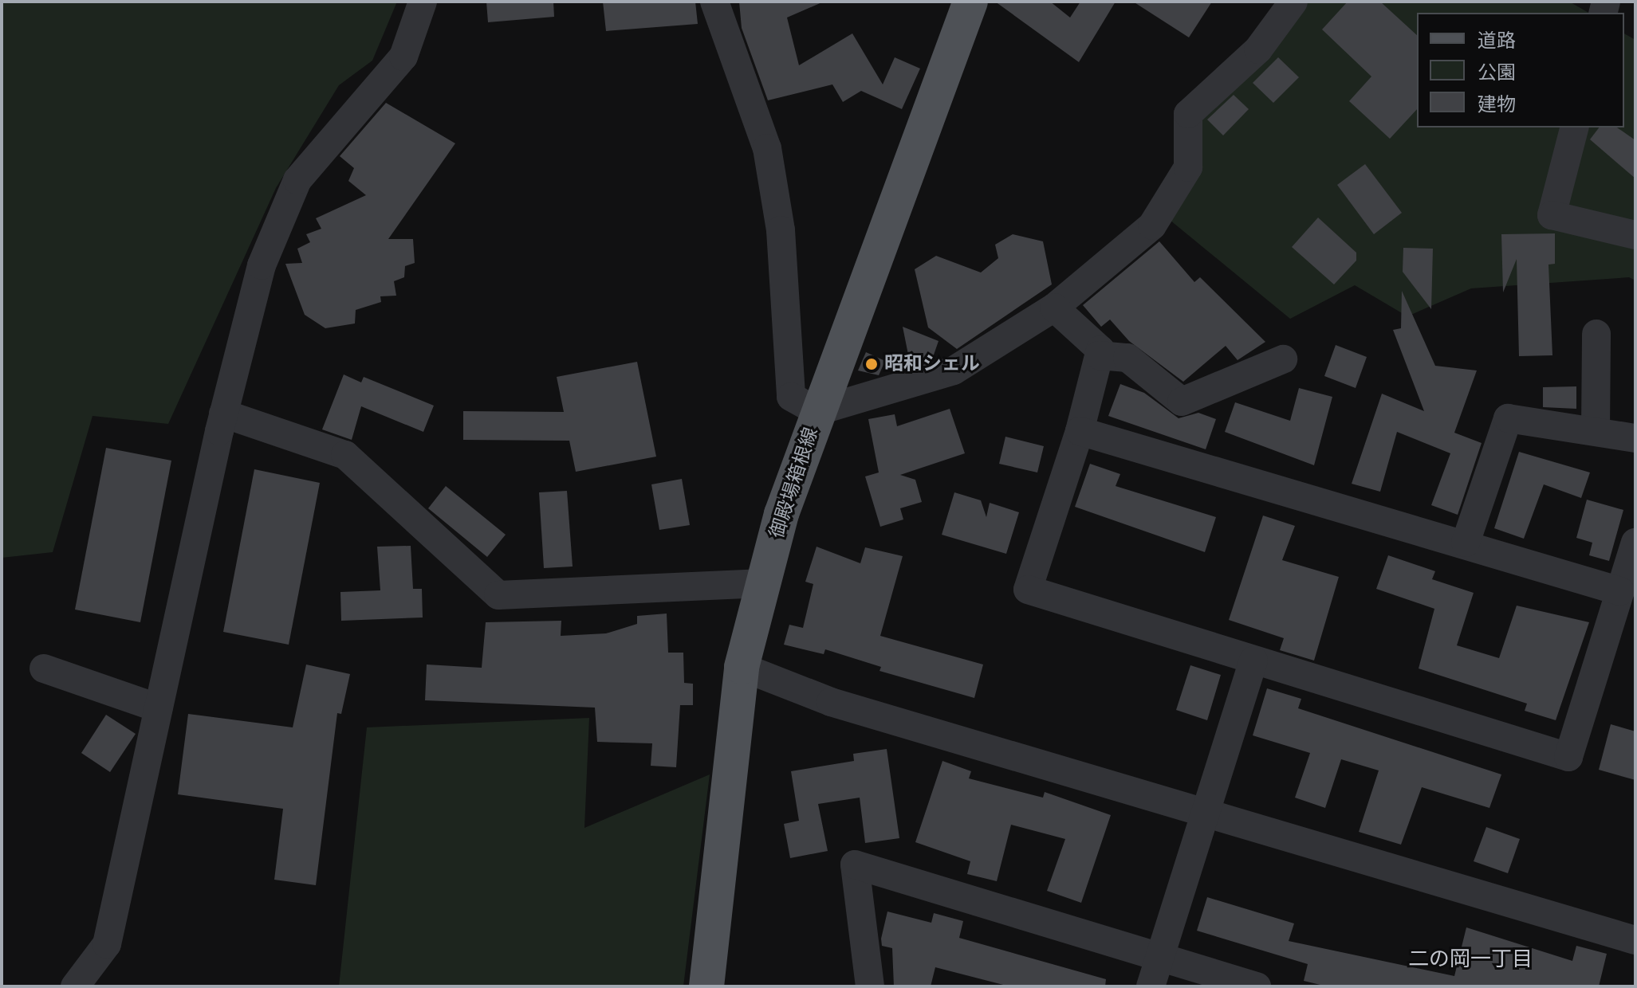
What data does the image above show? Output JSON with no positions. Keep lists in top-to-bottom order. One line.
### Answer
{"streets":{"main road":["御殿場箱根線"]},"districts":["二の岡一丁目"],"places":["昭和シェル"],"legend":["道路","公園","建物"]}
